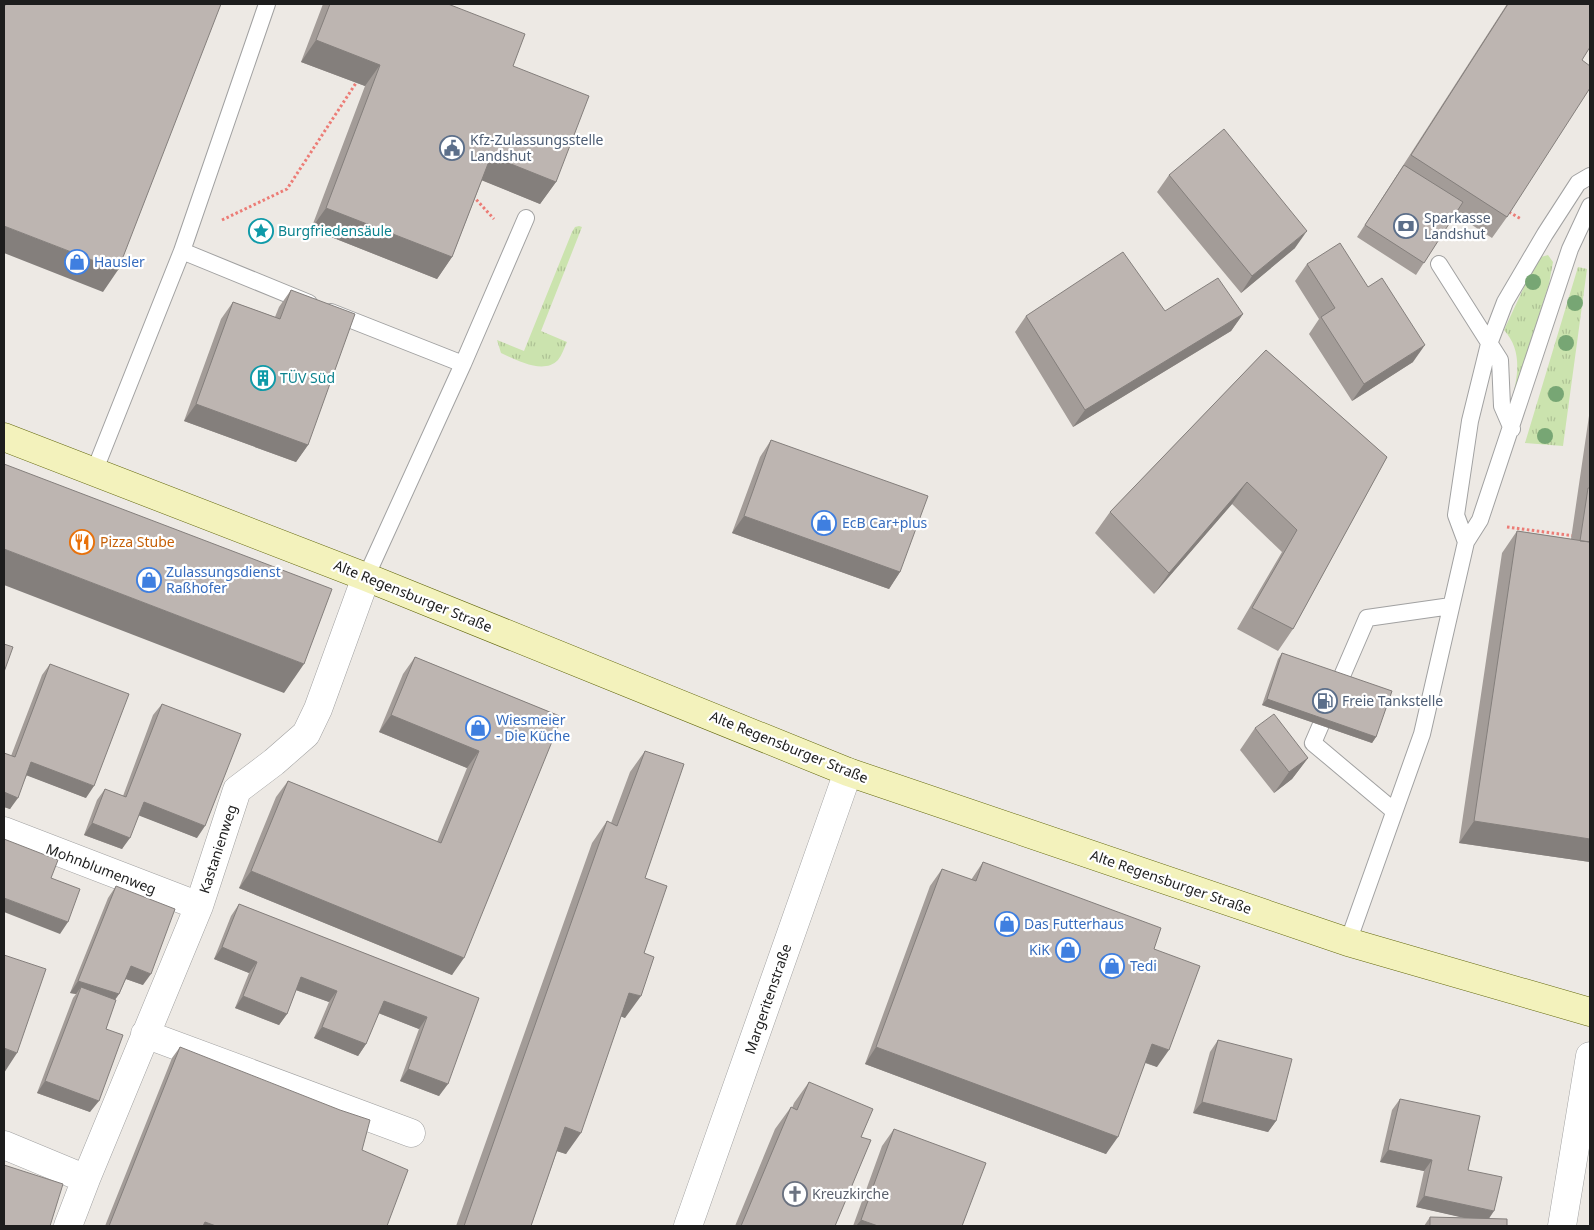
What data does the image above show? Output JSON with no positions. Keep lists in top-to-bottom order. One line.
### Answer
{"streets":{"street":["Alte Regensburger Straße","Kastanienweg","Mohnblumenweg","Margeritenstraße"]},"crossings":[["Alte Regensburger Straße","Kastanienweg"],["Alte Regensburger Straße","Margeritenstraße"],["Kastanienweg","Mohnblumenweg"]],"places":{"public building":["Kfz-Zulassungsstelle Landshut"],"bank":["Sparkasse Landshut"],"place":["Burgfriedensäule"],"shop":["Hausler","EcB Car+plus","Zulassungsdienst Raßhofer","Wiesmeier - Die Küche","Das Futterhaus","KiK","Tedi"],"building":["TÜV Süd"],"restaurant":["Pizza Stube"],"fuel station":["Freie Tankstelle"],"church":["Kreuzkirche"]}}
